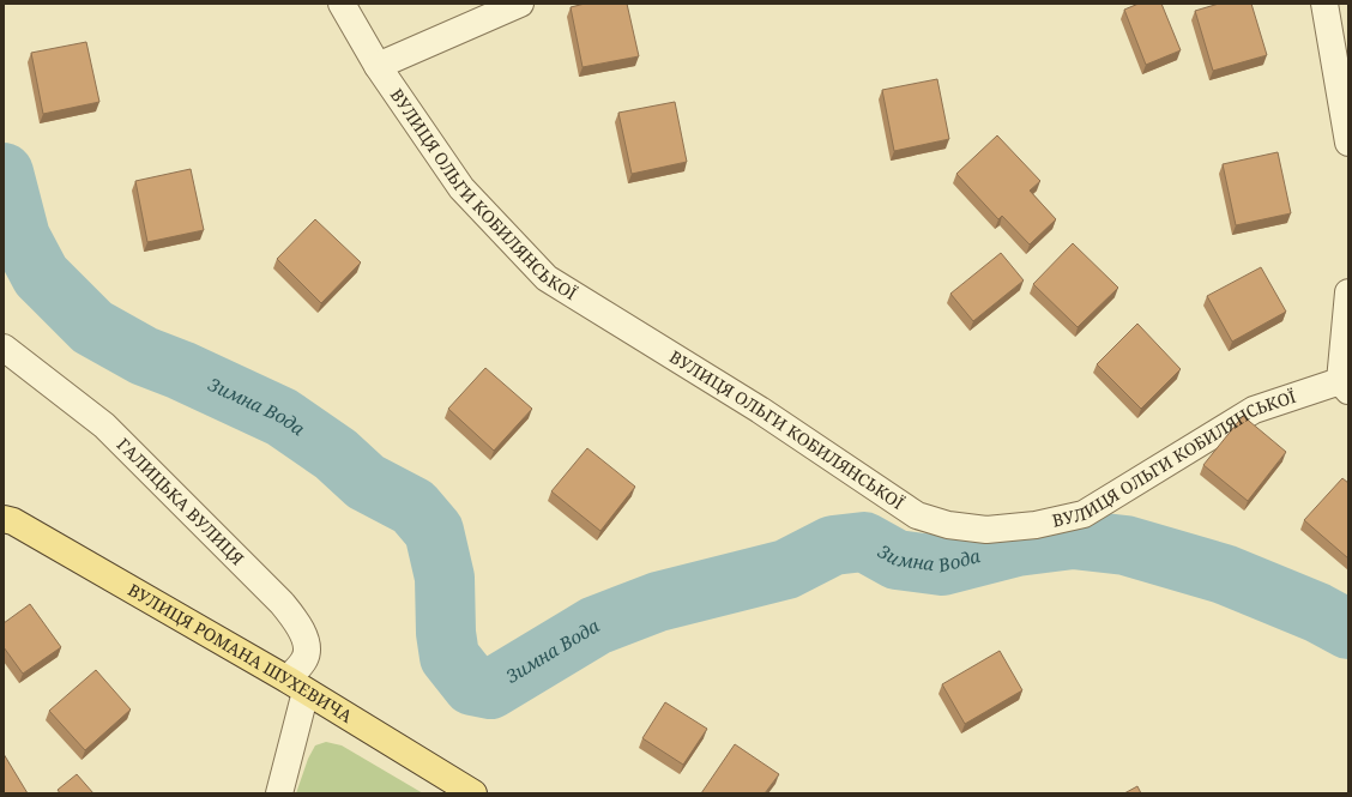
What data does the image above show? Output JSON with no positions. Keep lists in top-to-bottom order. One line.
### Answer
{"streets":{"main road":["ВУЛИЦЯ РОМАНА ШУХЕВИЧА"],"street":["ВУЛИЦЯ ОЛЬГИ КОБИЛЯНСЬКОЇ","ГАЛИЦЬКА ВУЛИЦЯ"]},"crossings":[["ГАЛИЦЬКА ВУЛИЦЯ","ВУЛИЦЯ РОМАНА ШУХЕВИЧА"]],"water":["Зимна Вода"]}
